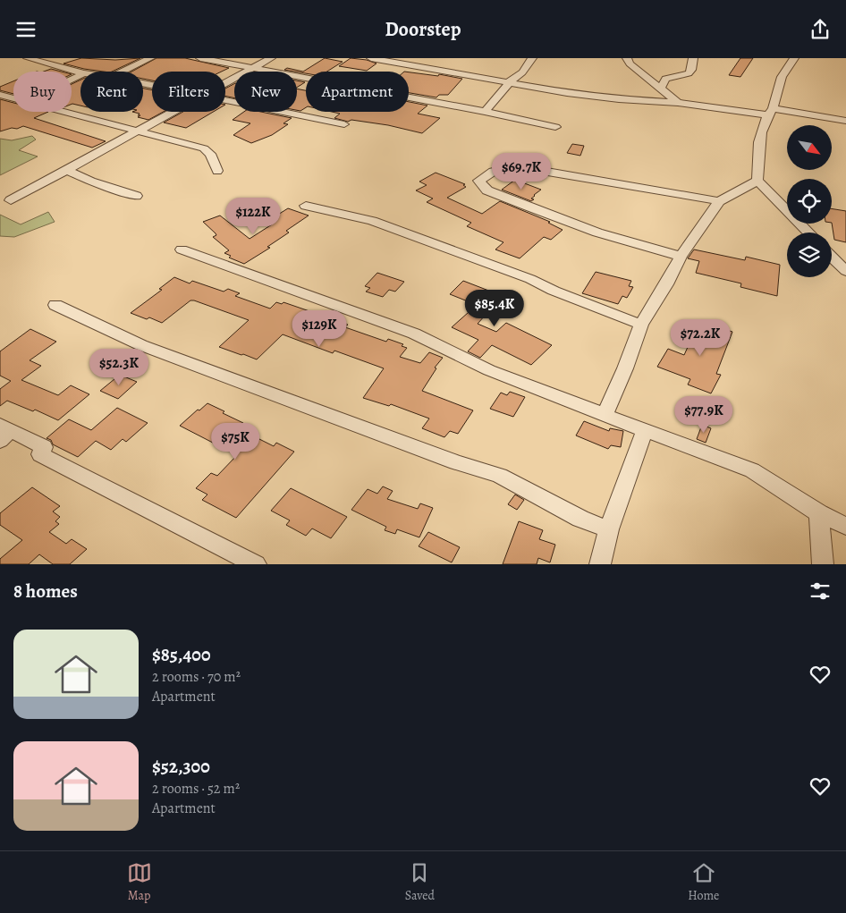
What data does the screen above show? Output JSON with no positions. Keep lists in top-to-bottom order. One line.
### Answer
{"north":"bottom right","page":{"header":"Doorstep","chip":["Buy","Rent","Filters","New","Apartment"],"price":["$69.7K","$122K","$85.4K","$129K","$72.2K","$52.3K","$77.9K","$75K"],"heading":"8 homes","list":[{"name":"$85,400","note":"2 rooms · 70 m² · Apartment"},{"name":"$52,300","note":"2 rooms · 52 m² · Apartment"}],"tabs":["Map","Saved","Home"]}}
